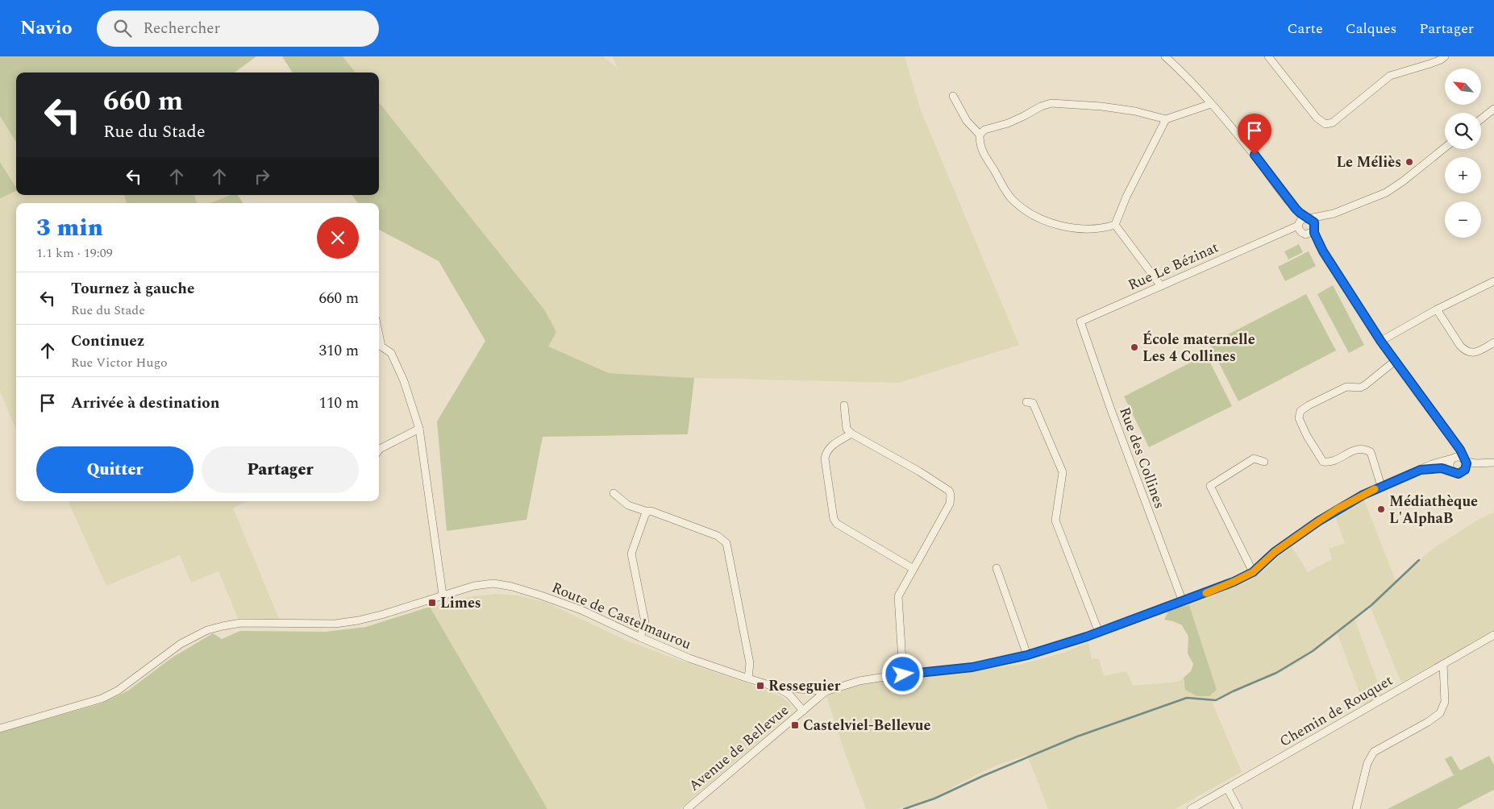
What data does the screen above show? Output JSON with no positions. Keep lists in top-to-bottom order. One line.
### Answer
{"streets":{"street":["Rue Le Bézinat","Rue des Collines","Route de Castelmaurou","Chemin de Rouquet","Avenue de Bellevue"]},"crossings":[["Rue Le Bézinat","Rue des Collines"],["Route de Castelmaurou","Avenue de Bellevue"]],"places":{"other":["Le Méliès","École maternelle Les 4 Collines","Médiathèque L'AlphaB"],"transit":["Limes","Resseguier","Castelviel-Bellevue"]},"north":"top left","page":{"header":"Navio","search":"Rechercher","nav":["Carte","Calques","Partager"],"map_buttons":["+","−"],"turn":["660 m","Rue du Stade"],"heading":["3 min","1.1 km · 19:09"],"list":[{"name":"Tournez à gauche","note":"Rue du Stade","value":"660 m"},{"name":"Continuez","note":"Rue Victor Hugo","value":"310 m"},{"name":"Arrivée à destination","value":"110 m"}],"buttons":["Quitter","Partager"]}}
